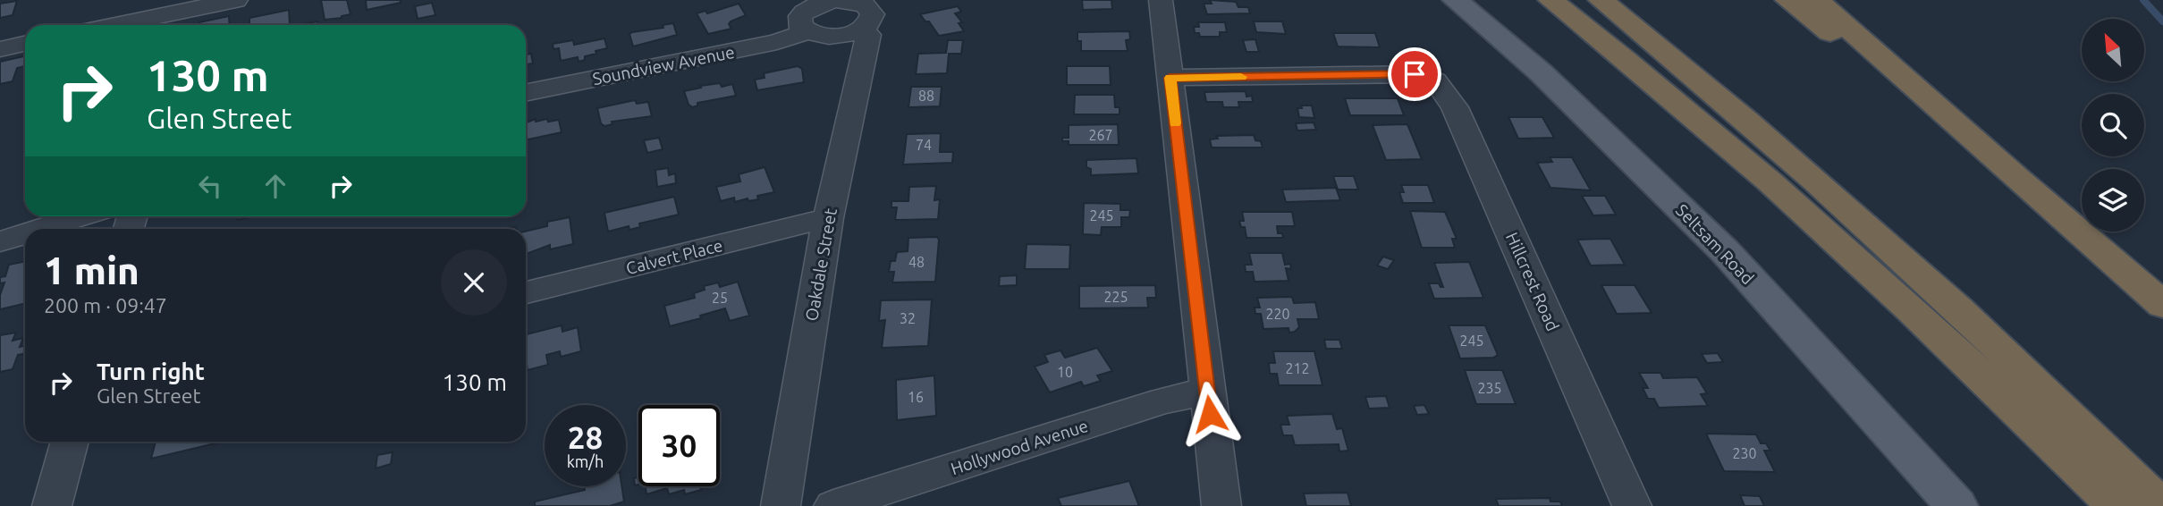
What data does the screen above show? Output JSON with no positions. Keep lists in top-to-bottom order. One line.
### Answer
{"streets":{"main road":["Seltsam Road"],"street":["Soundview Avenue","Calvert Place","Oakdale Street","Hillcrest Road","Hollywood Avenue"]},"crossings":[["Soundview Avenue","Oakdale Street"],["Calvert Place","Oakdale Street"]],"house_numbers":["88","267","74","245","48","225","25","220","32","245","212","10","235","16","230"],"north":"top left","page":{"turn":["130 m","Glen Street"],"heading":["1 min","200 m · 09:47"],"list":[{"name":"Turn right","note":"Glen Street","value":"130 m"}],"speed":"28 km/h","limit":"30"}}
